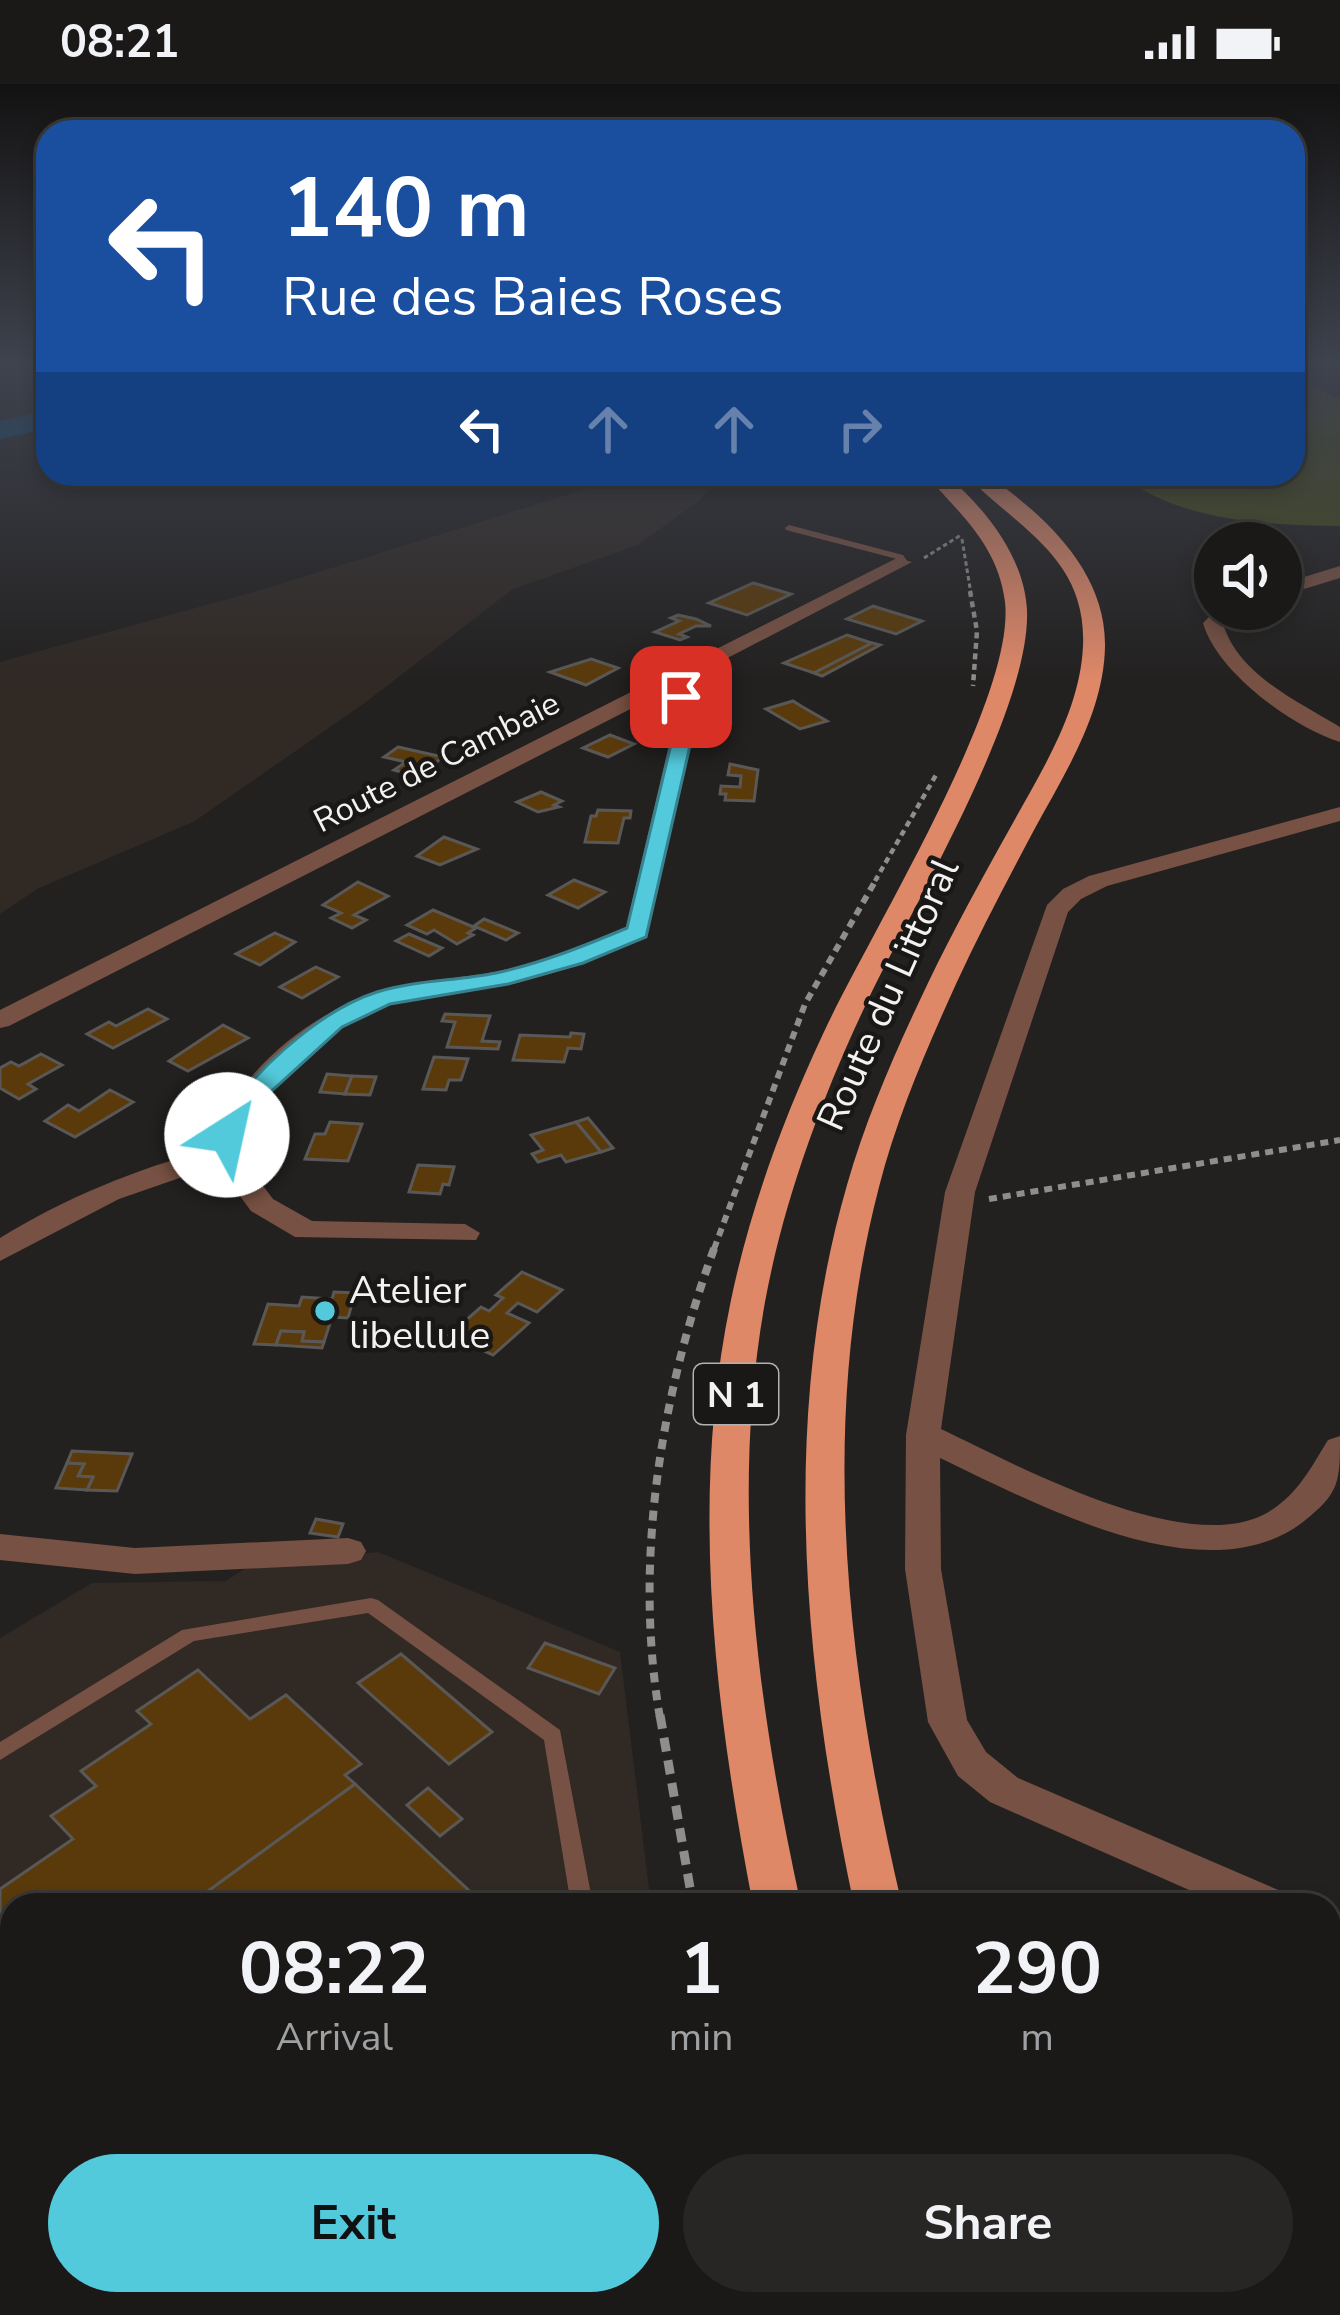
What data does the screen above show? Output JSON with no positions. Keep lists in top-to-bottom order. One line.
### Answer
{"streets":{"highway":["Route du Littoral","N 1"],"street":["Route de Cambaie"]},"places":["Atelier libellule"],"page":{"status":"08:21","turn":["140 m","Rue des Baies Roses"],"eta":["08:22","Arrival","1","min","290","m"],"buttons":["Exit","Share"]}}
